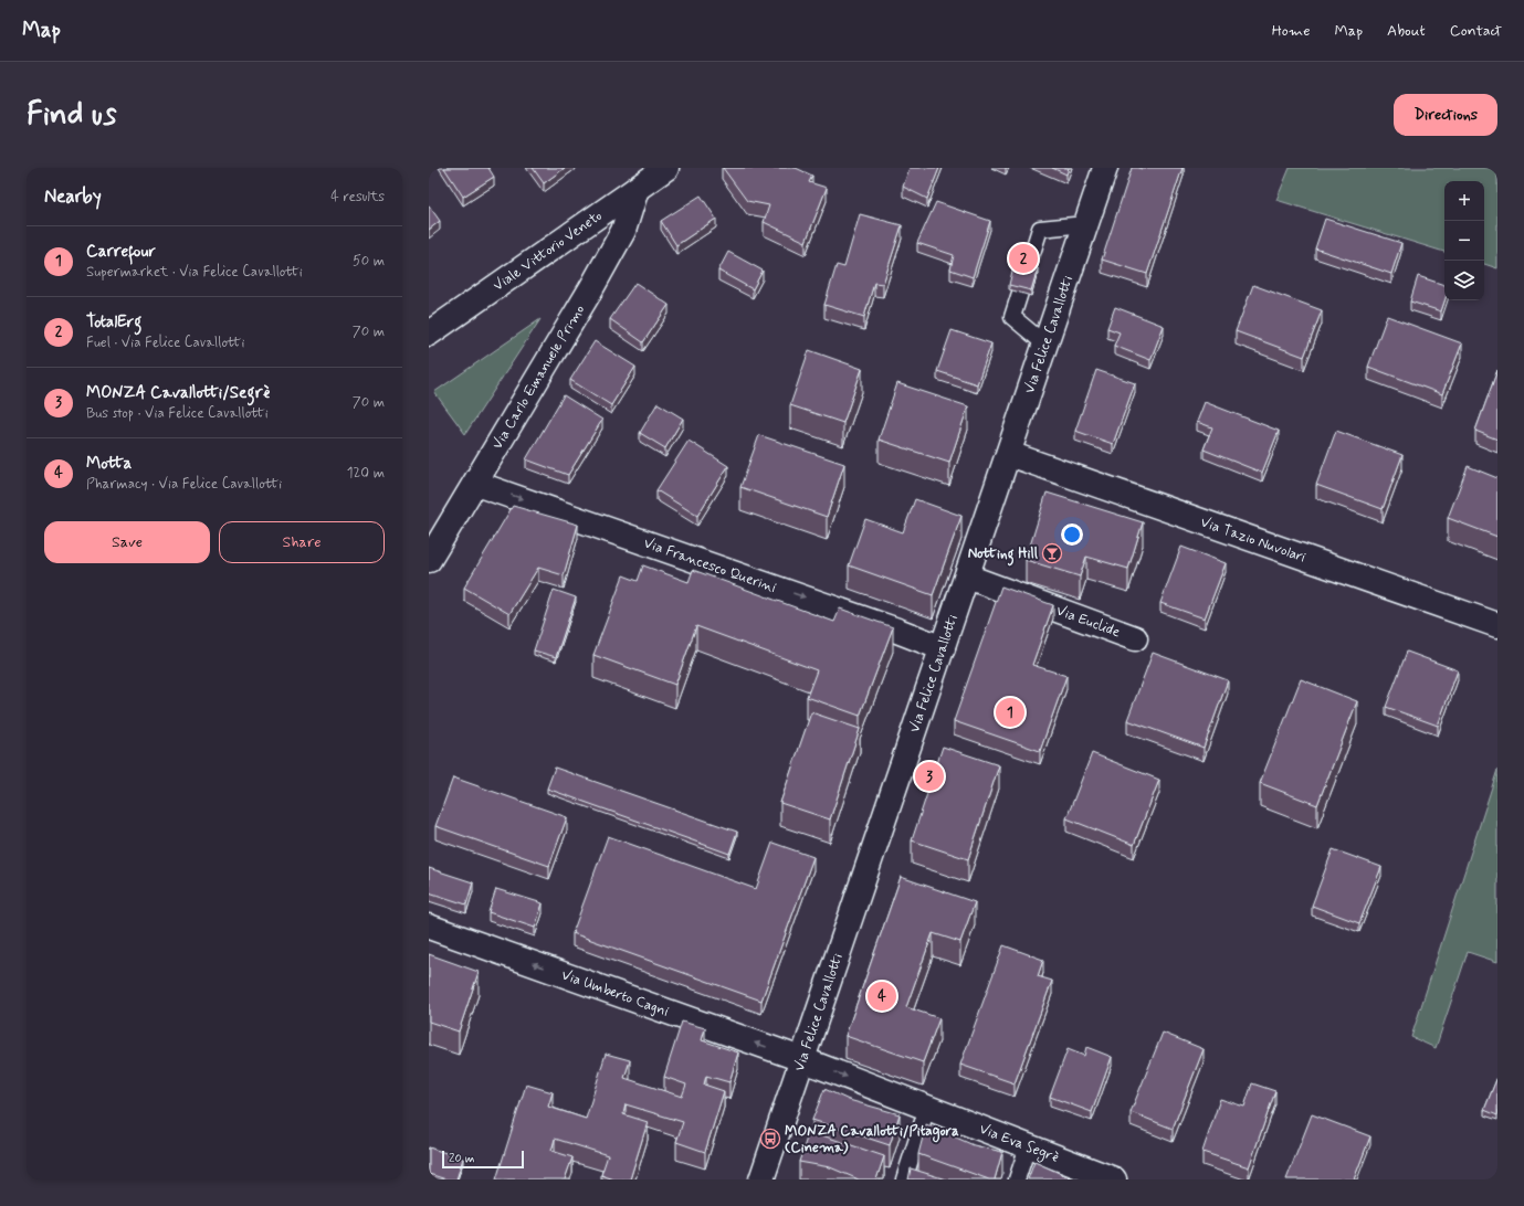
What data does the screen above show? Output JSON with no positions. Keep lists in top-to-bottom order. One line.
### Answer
{"streets":{"street":["Viale Vittorio Veneto","Via Felice Cavallotti","Via Carlo Emanuele Primo","Via Tazio Nuvolari","Via Francesco Querini","Via Euclide","Via Umberto Cagni","Via Eva Segrè"]},"crossings":[["Viale Vittorio Veneto","Via Carlo Emanuele Primo"],["Via Felice Cavallotti","Via Tazio Nuvolari"],["Via Felice Cavallotti","Via Francesco Querini"],["Via Felice Cavallotti","Via Euclide"],["Via Felice Cavallotti","Via Umberto Cagni"],["Via Felice Cavallotti","Via Eva Segrè"],["Via Carlo Emanuele Primo","Via Francesco Querini"],["Via Umberto Cagni","Via Eva Segrè"]],"one_way":["Via Francesco Querini","Via Umberto Cagni","Via Eva Segrè"],"places":{"bar":["Notting Hill"],"bus stop":["MONZA Cavallotti/Pitagora (Cinema)"]},"scale_bar":"20 m","page":{"header":"Map","nav":["Home","Map","About","Contact"],"buttons":["Directions",["Save","Share"]],"title":"Find us","heading":["Nearby","4 results"],"map_buttons":["+","−"],"list":[{"mark":"1","name":"Carrefour","note":"Supermarket · Via Felice Cavallotti","value":"50 m"},{"mark":"2","name":"TotalErg","note":"Fuel · Via Felice Cavallotti","value":"70 m"},{"mark":"3","name":"MONZA Cavallotti/Segrè","note":"Bus stop · Via Felice Cavallotti","value":"70 m"},{"mark":"4","name":"Motta","note":"Pharmacy · Via Felice Cavallotti","value":"120 m"}],"pins":["2","1","3","4"],"scale":"20 m"}}
